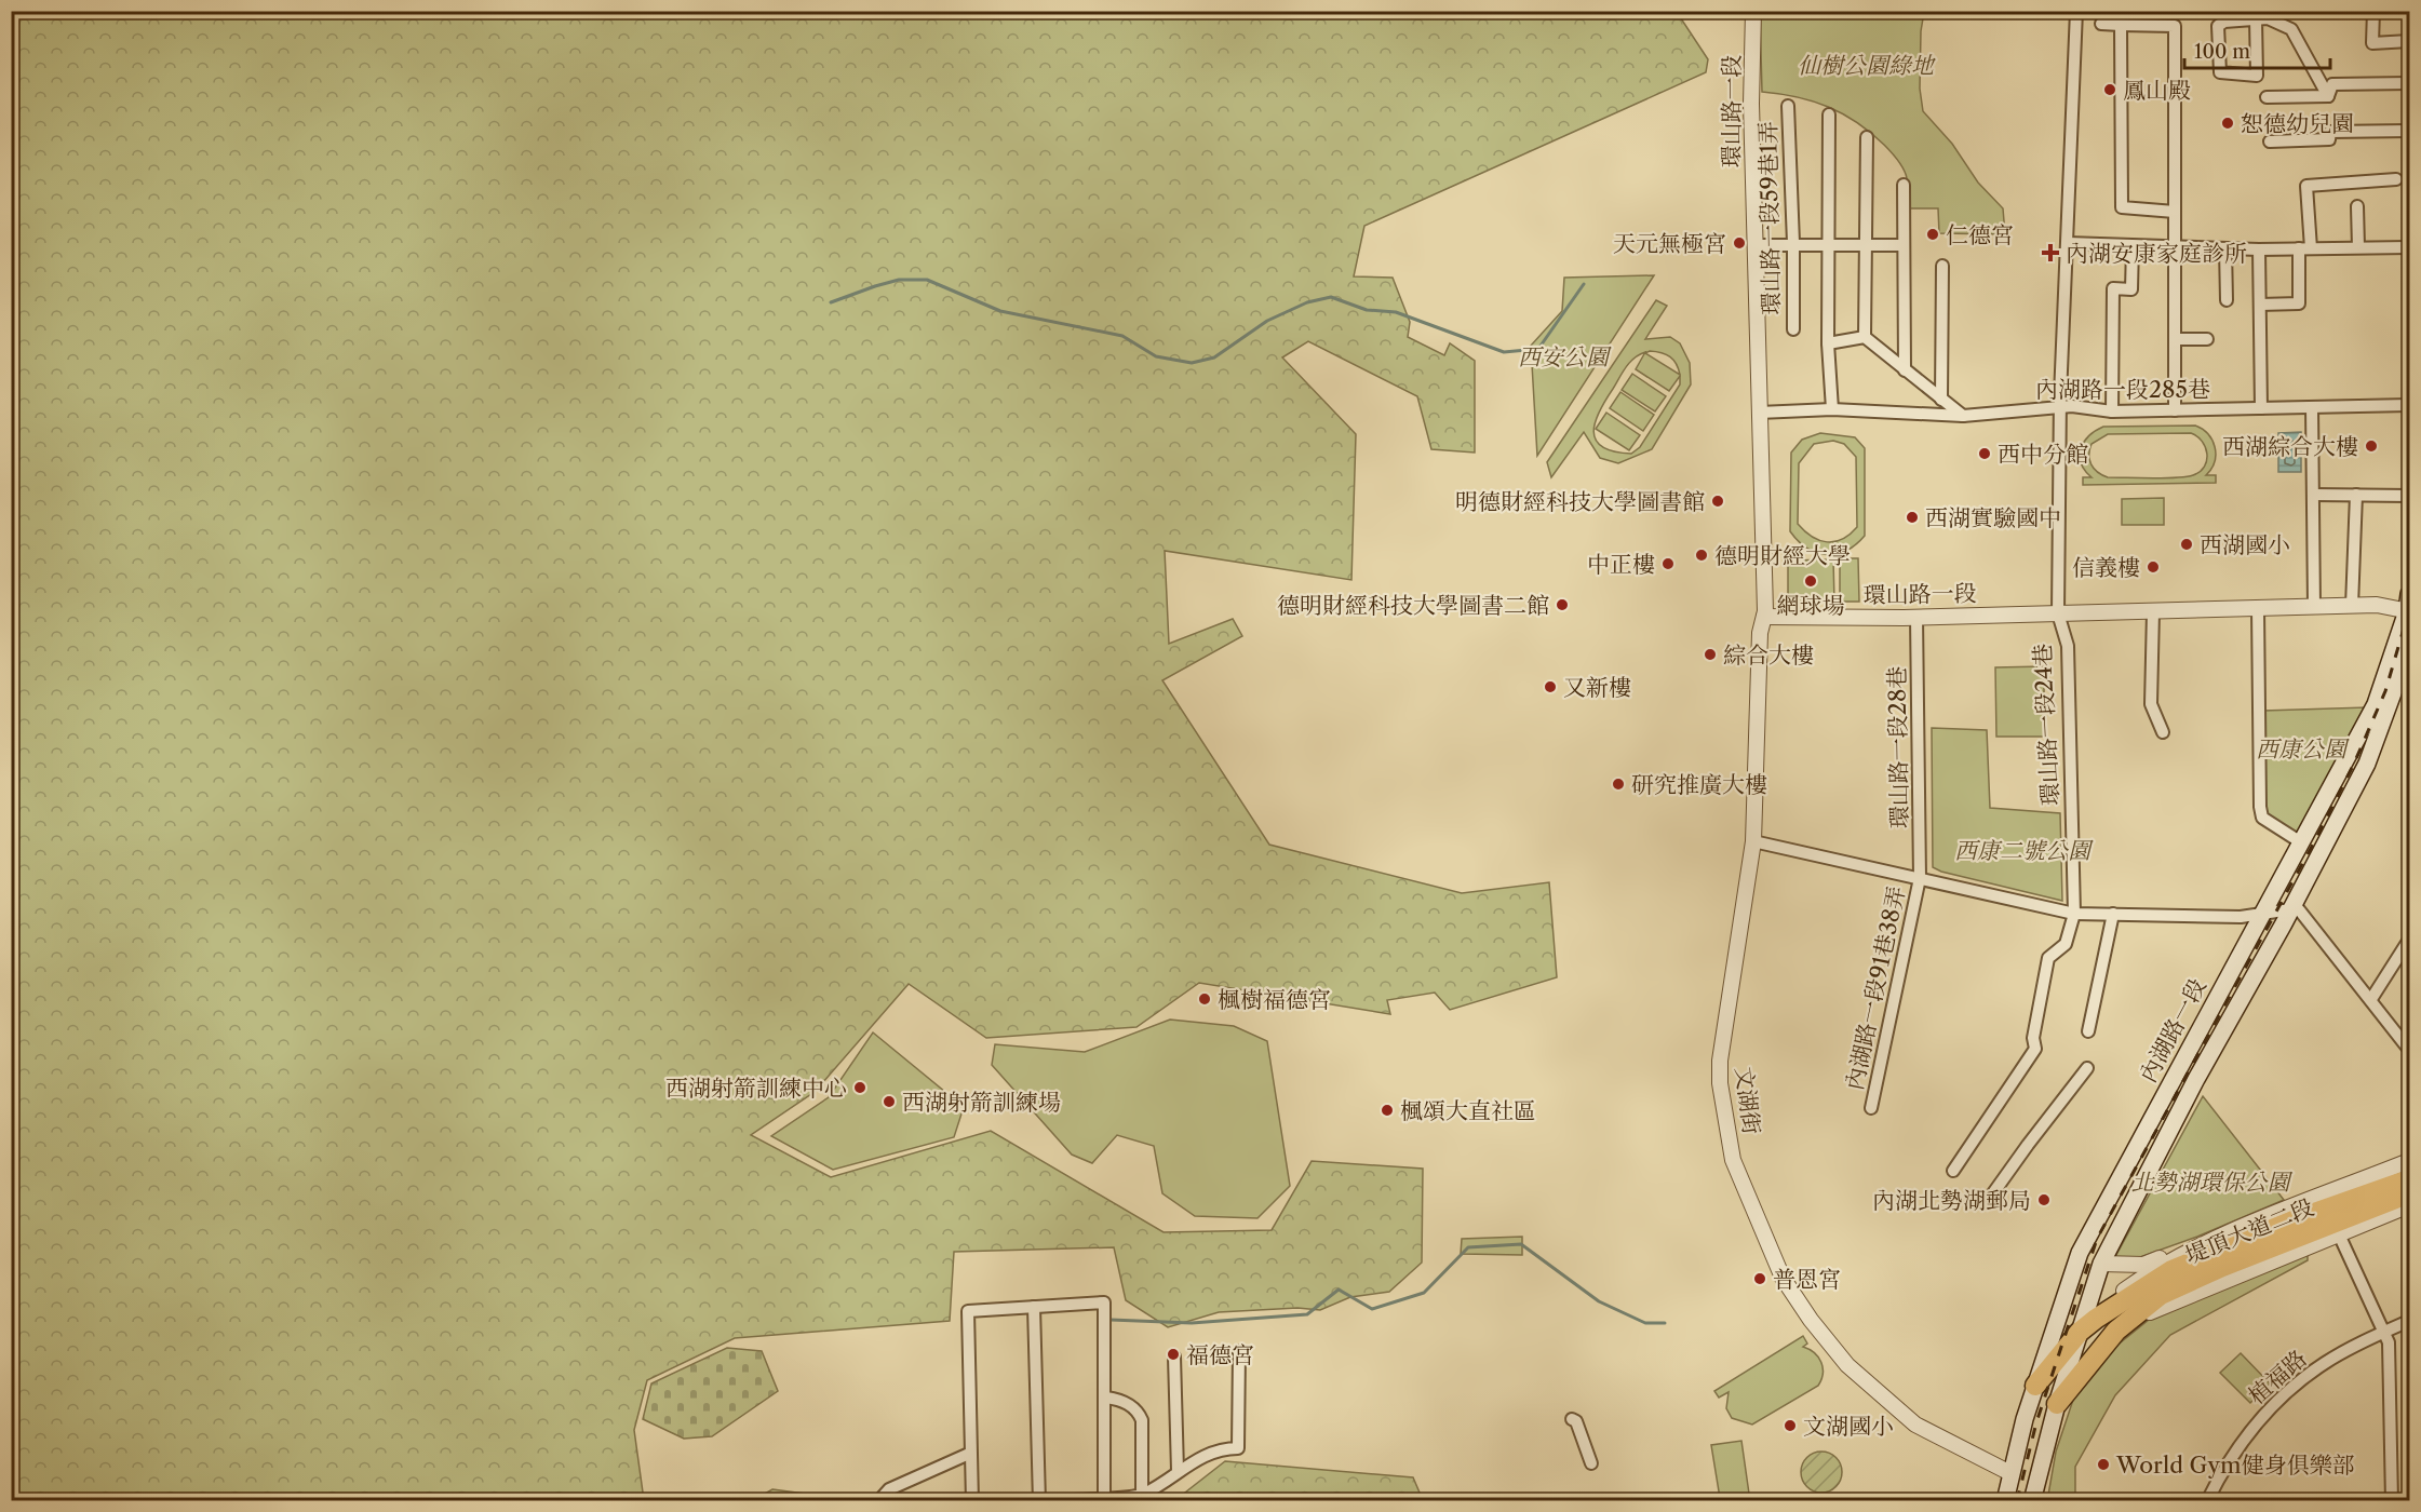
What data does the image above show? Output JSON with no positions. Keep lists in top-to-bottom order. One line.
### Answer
{"streets":{"highway":["堤頂大道二段"],"main road":["內湖路一段"],"street":["環山路一段","環山路一段59巷1弄","內湖路一段285巷","環山路一段24巷","環山路一段28巷","內湖路一段91巷38弄","文湖街","植福路"]},"crossings":[["環山路一段","內湖路一段285巷"],["環山路一段","環山路一段24巷"],["環山路一段","環山路一段28巷"],["環山路一段","內湖路一段"],["環山路一段","文湖街"],["內湖路一段285巷","環山路一段24巷"],["環山路一段28巷","內湖路一段91巷38弄"],["內湖路一段","文湖街"],["內湖路一段","堤頂大道二段"]],"parks":["仙樹公園綠地","西安公園","西康公園","西康二號公園","北勢湖環保公園"],"places":{"other":["鳳山殿","恕德幼兒園","仁德宮","天元無極宮","西湖綜合大樓","西中分館","明德財經科技大學圖書館","西湖實驗國中","西湖國小","德明財經大學","中正樓","信義樓","網球場","德明財經科技大學圖書二館","綜合大樓","又新樓","研究推廣大樓","楓樹福德宮","西湖射箭訓練中心","西湖射箭訓練場","楓頌大直社區","內湖北勢湖郵局","普恩宮","福德宮","文湖國小","World Gym健身俱樂部"],"health":["內湖安康家庭診所"]},"scale_bar":"100 m"}
